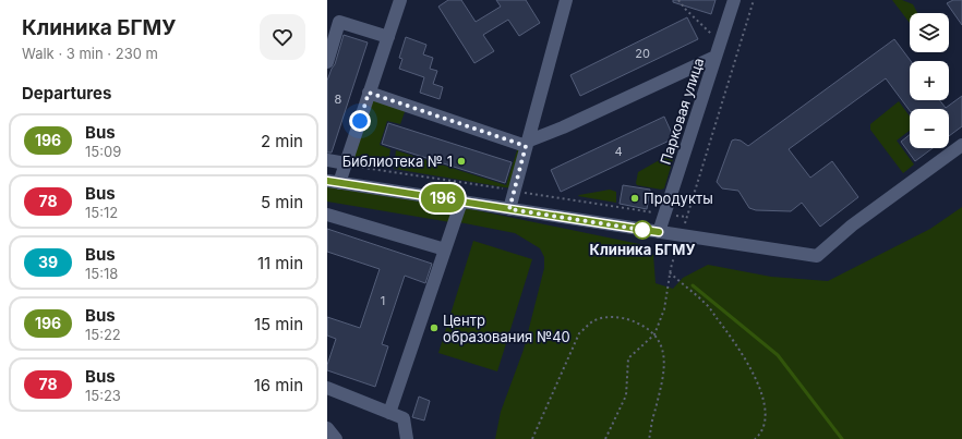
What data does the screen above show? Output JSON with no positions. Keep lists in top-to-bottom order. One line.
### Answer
{"streets":{"street":["Парковая улица"]},"places":["Библиотека № 1","Продукты","Клиника БГМУ","Центр образования №40"],"lines":["bus line 196"],"house_numbers":["20","8","4","1"],"page":{"heading":[["Клиника БГМУ","Walk · 3 min · 230 m"],"Departures"],"on_map":"196","map_buttons":["+","−"],"list":[{"mark":"196","name":"Bus","note":"15:09","value":"2 min"},{"mark":"78","name":"Bus","note":"15:12","value":"5 min"},{"mark":"39","name":"Bus","note":"15:18","value":"11 min"},{"mark":"196","name":"Bus","note":"15:22","value":"15 min"},{"mark":"78","name":"Bus","note":"15:23","value":"16 min"}]}}
